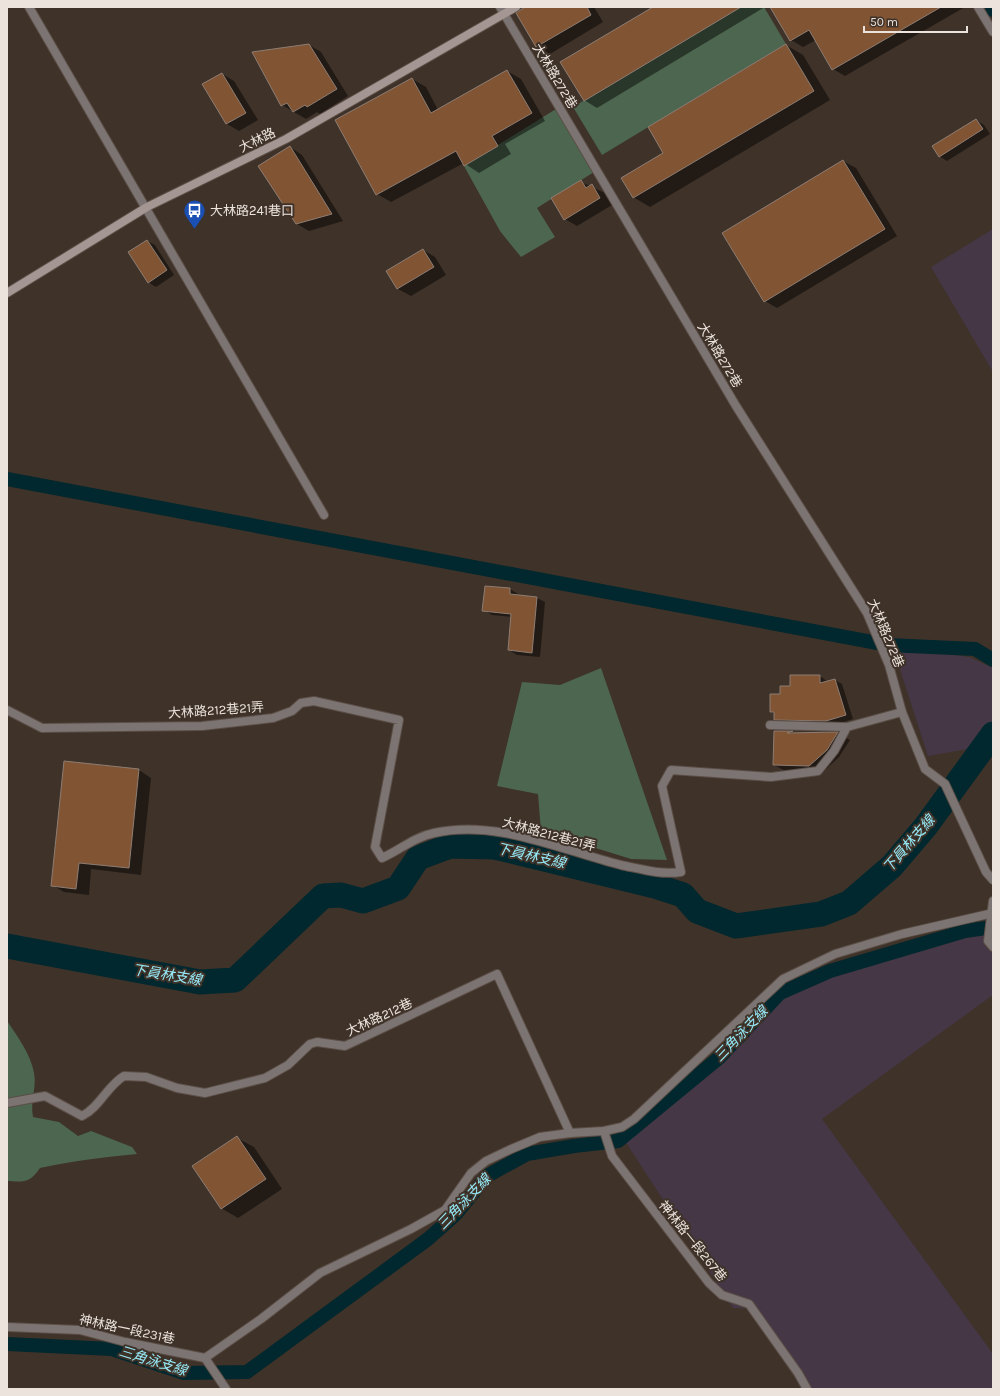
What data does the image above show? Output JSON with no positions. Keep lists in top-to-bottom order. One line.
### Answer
{"streets":{"street":["大林路272巷","大林路","大林路212巷21弄","大林路212巷","神林路一段267巷","神林路一段231巷"]},"crossings":[["大林路272巷","大林路"]],"water":["下員林支線","三角泳支線"],"places":{"bus stop":["大林路241巷口"]},"scale_bar":"50 m"}
